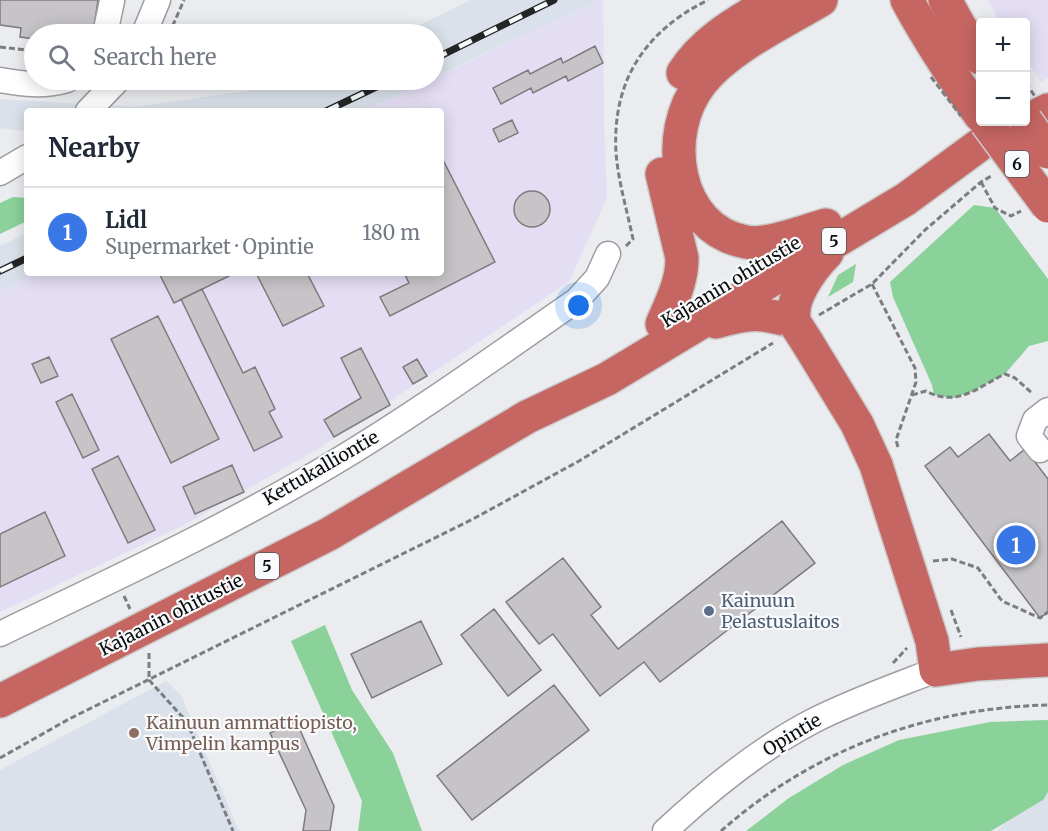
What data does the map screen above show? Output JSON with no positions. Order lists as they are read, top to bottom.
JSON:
{
  "streets": {
    "highway": ["6", "5", "Kajaanin ohitustie"],
    "street": ["Kettukalliontie", "Opintie"]
  },
  "crossings": [
    ["6", "Kajaanin ohitustie"]
  ],
  "places": ["Kainuun Pelastuslaitos", "Kainuun ammattiopisto, Vimpelin kampus"],
  "page": {
    "map_buttons": ["+", "−"],
    "search": "Search here",
    "heading": "Nearby",
    "list": [
      {
        "mark": "1",
        "name": "Lidl",
        "note": "Supermarket · Opintie",
        "value": "180 m"
      }
    ],
    "pins": "1"
  }
}
